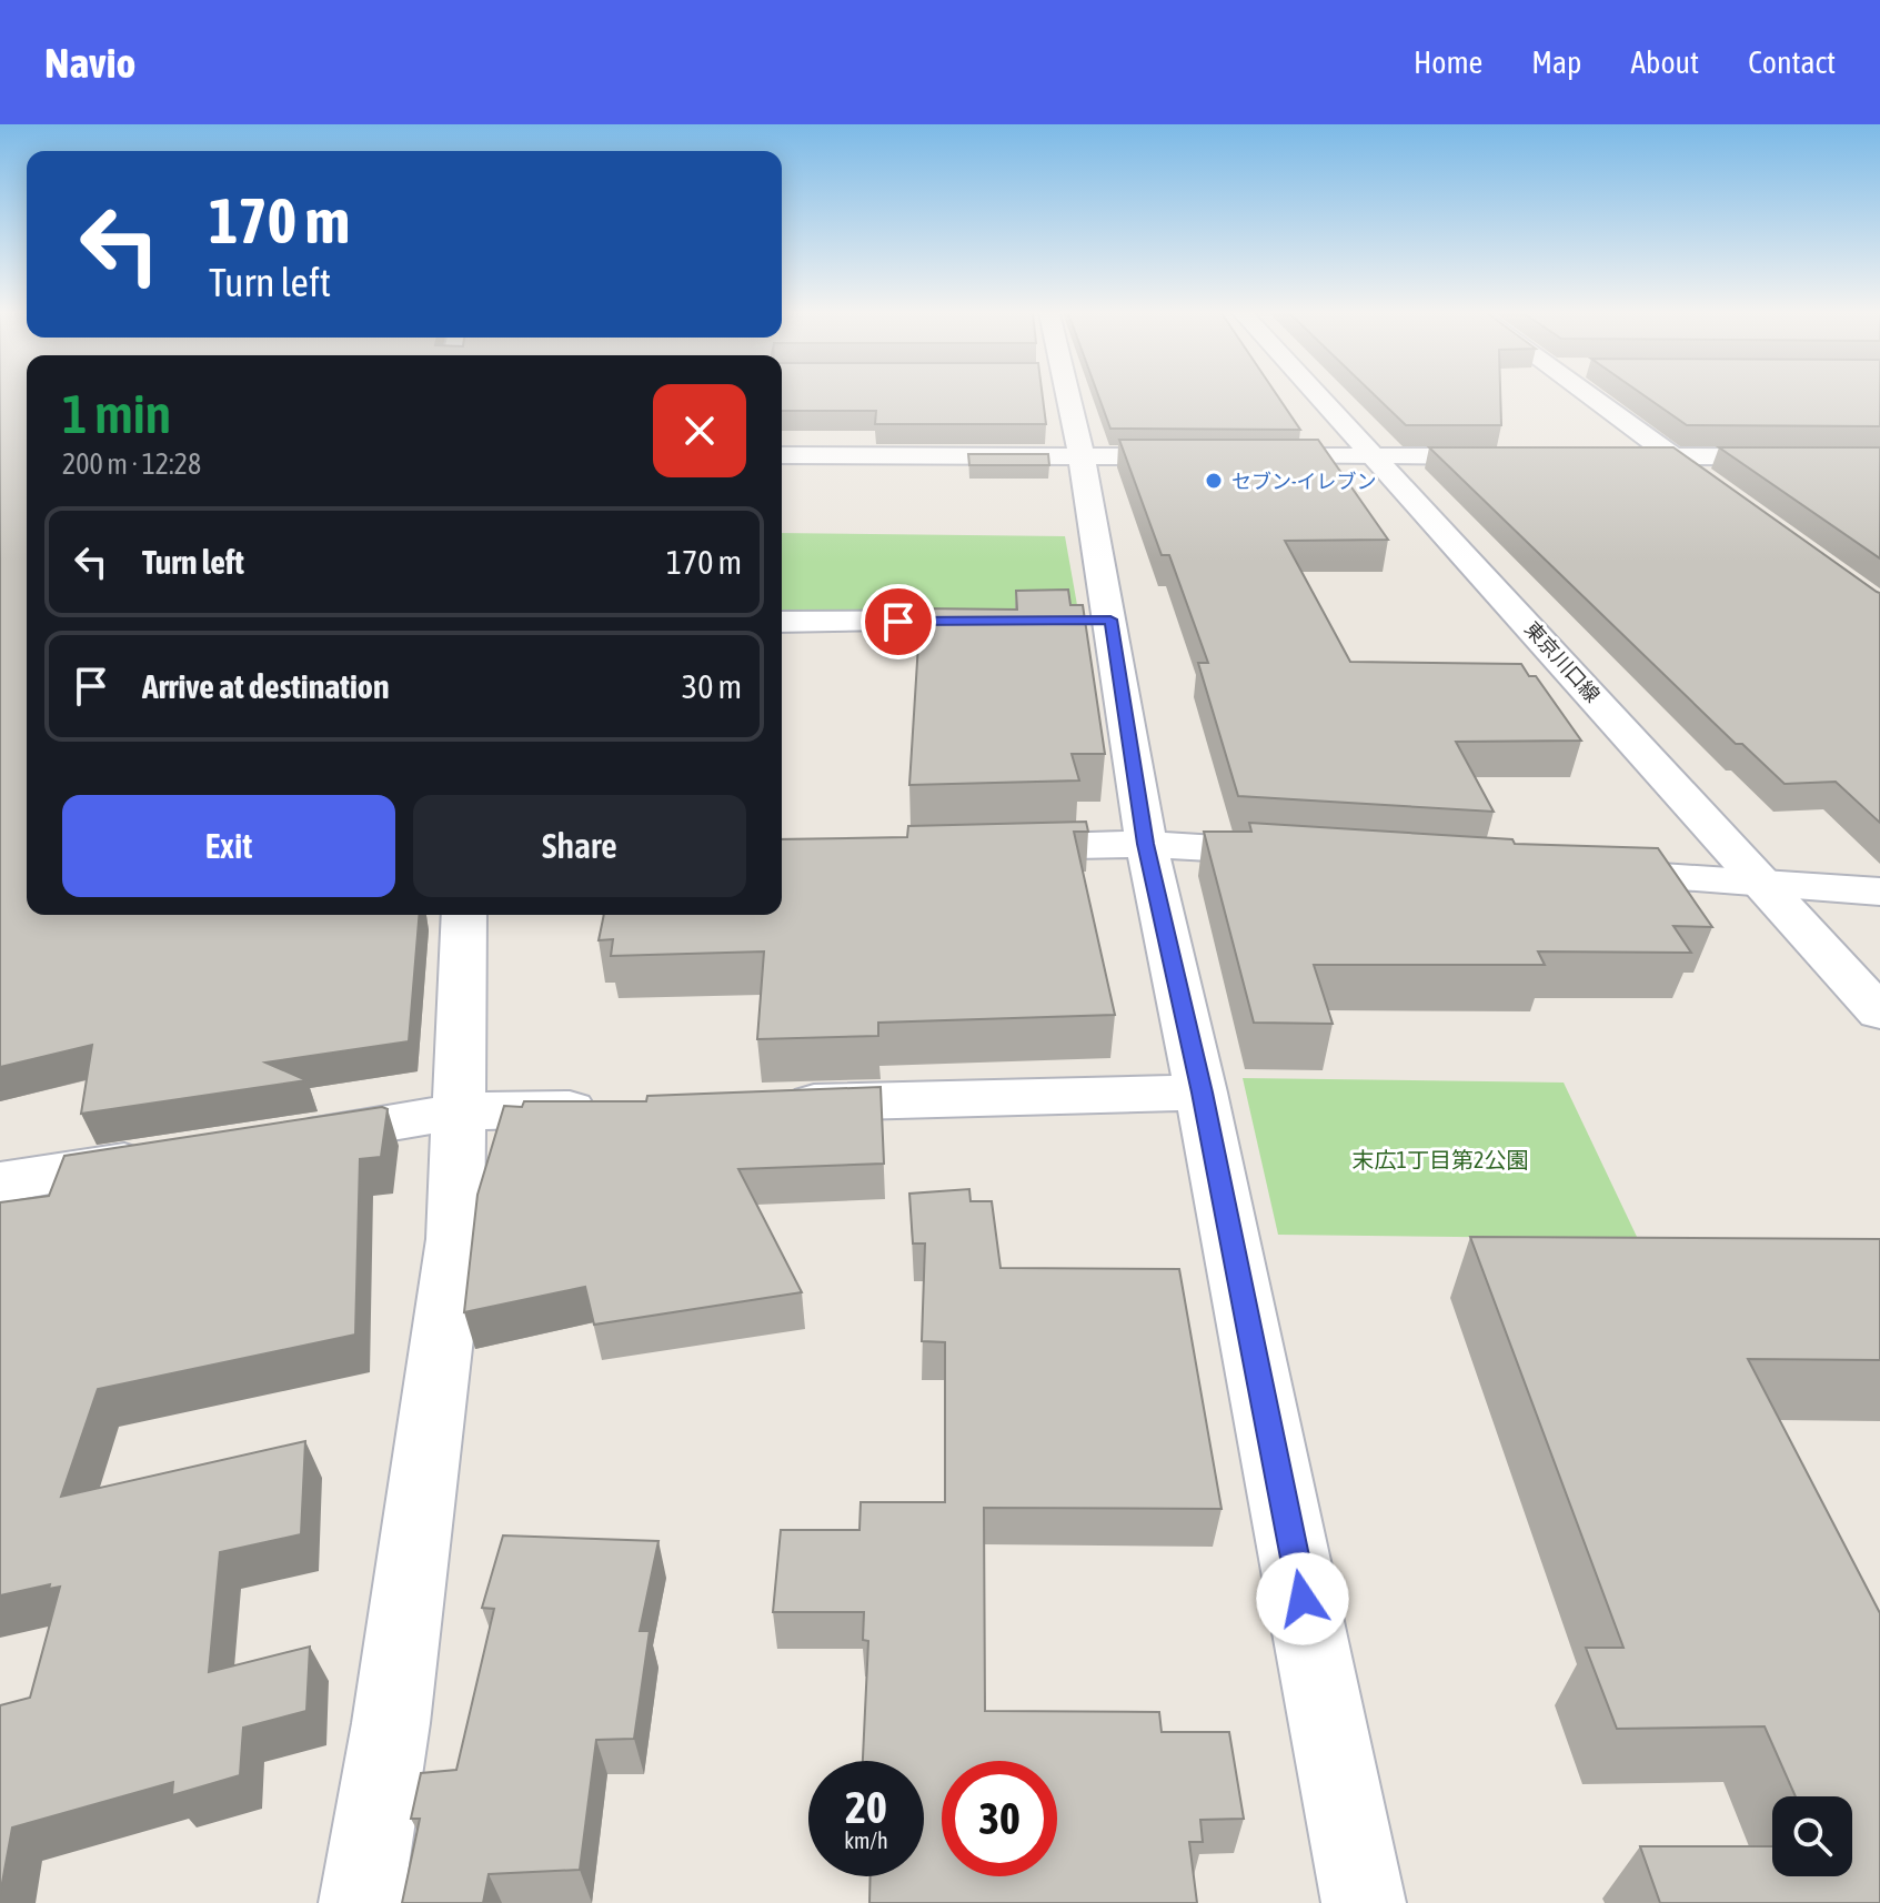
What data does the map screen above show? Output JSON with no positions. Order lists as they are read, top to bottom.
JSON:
{
  "streets": {
    "street": ["東京川口線"]
  },
  "parks": ["末広1丁目第2公園"],
  "places": ["セブン-イレブン"],
  "page": {
    "header": "Navio",
    "nav": [
      "Home",
      "Map",
      "About",
      "Contact"
    ],
    "turn": ["170 m", "Turn left"],
    "heading": ["1 min", "200 m · 12:28"],
    "list": [
      {
        "name": "Turn left",
        "value": "170 m"
      },
      {
        "name": "Arrive at destination",
        "value": "30 m"
      }
    ],
    "buttons": ["Exit", "Share"],
    "speed": "20 km/h",
    "limit": "30"
  }
}
